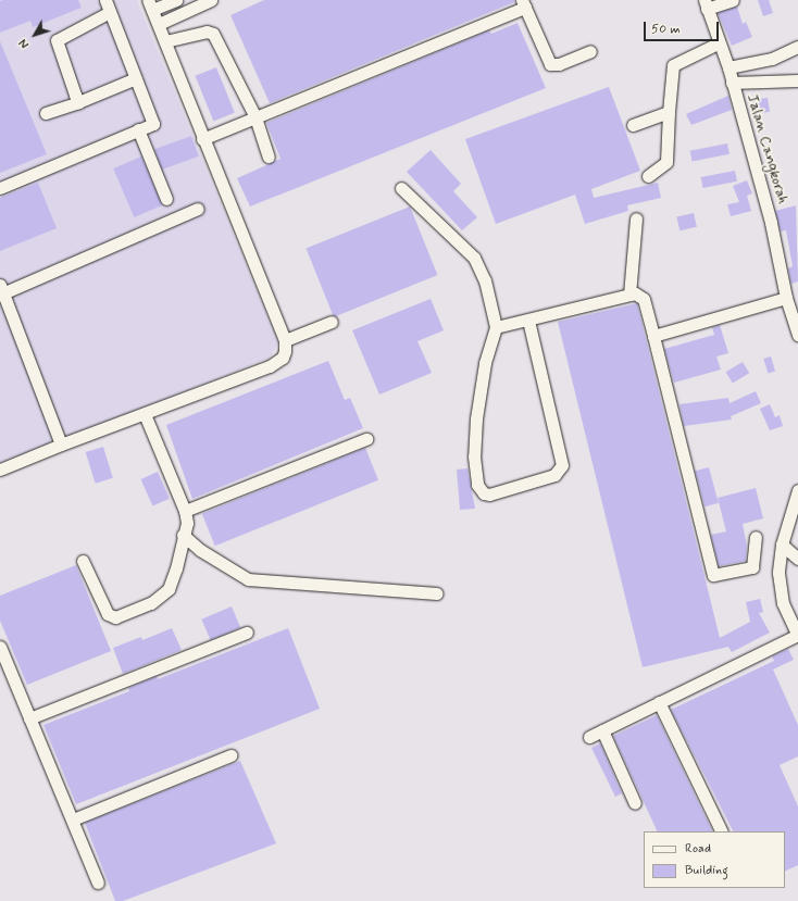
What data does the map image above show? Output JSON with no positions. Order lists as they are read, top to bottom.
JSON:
{
  "streets": {
    "street": ["Jalan Cangkorah"]
  },
  "legend": ["Road", "Building"],
  "scale_bar": "50 m",
  "north": "bottom left"
}
